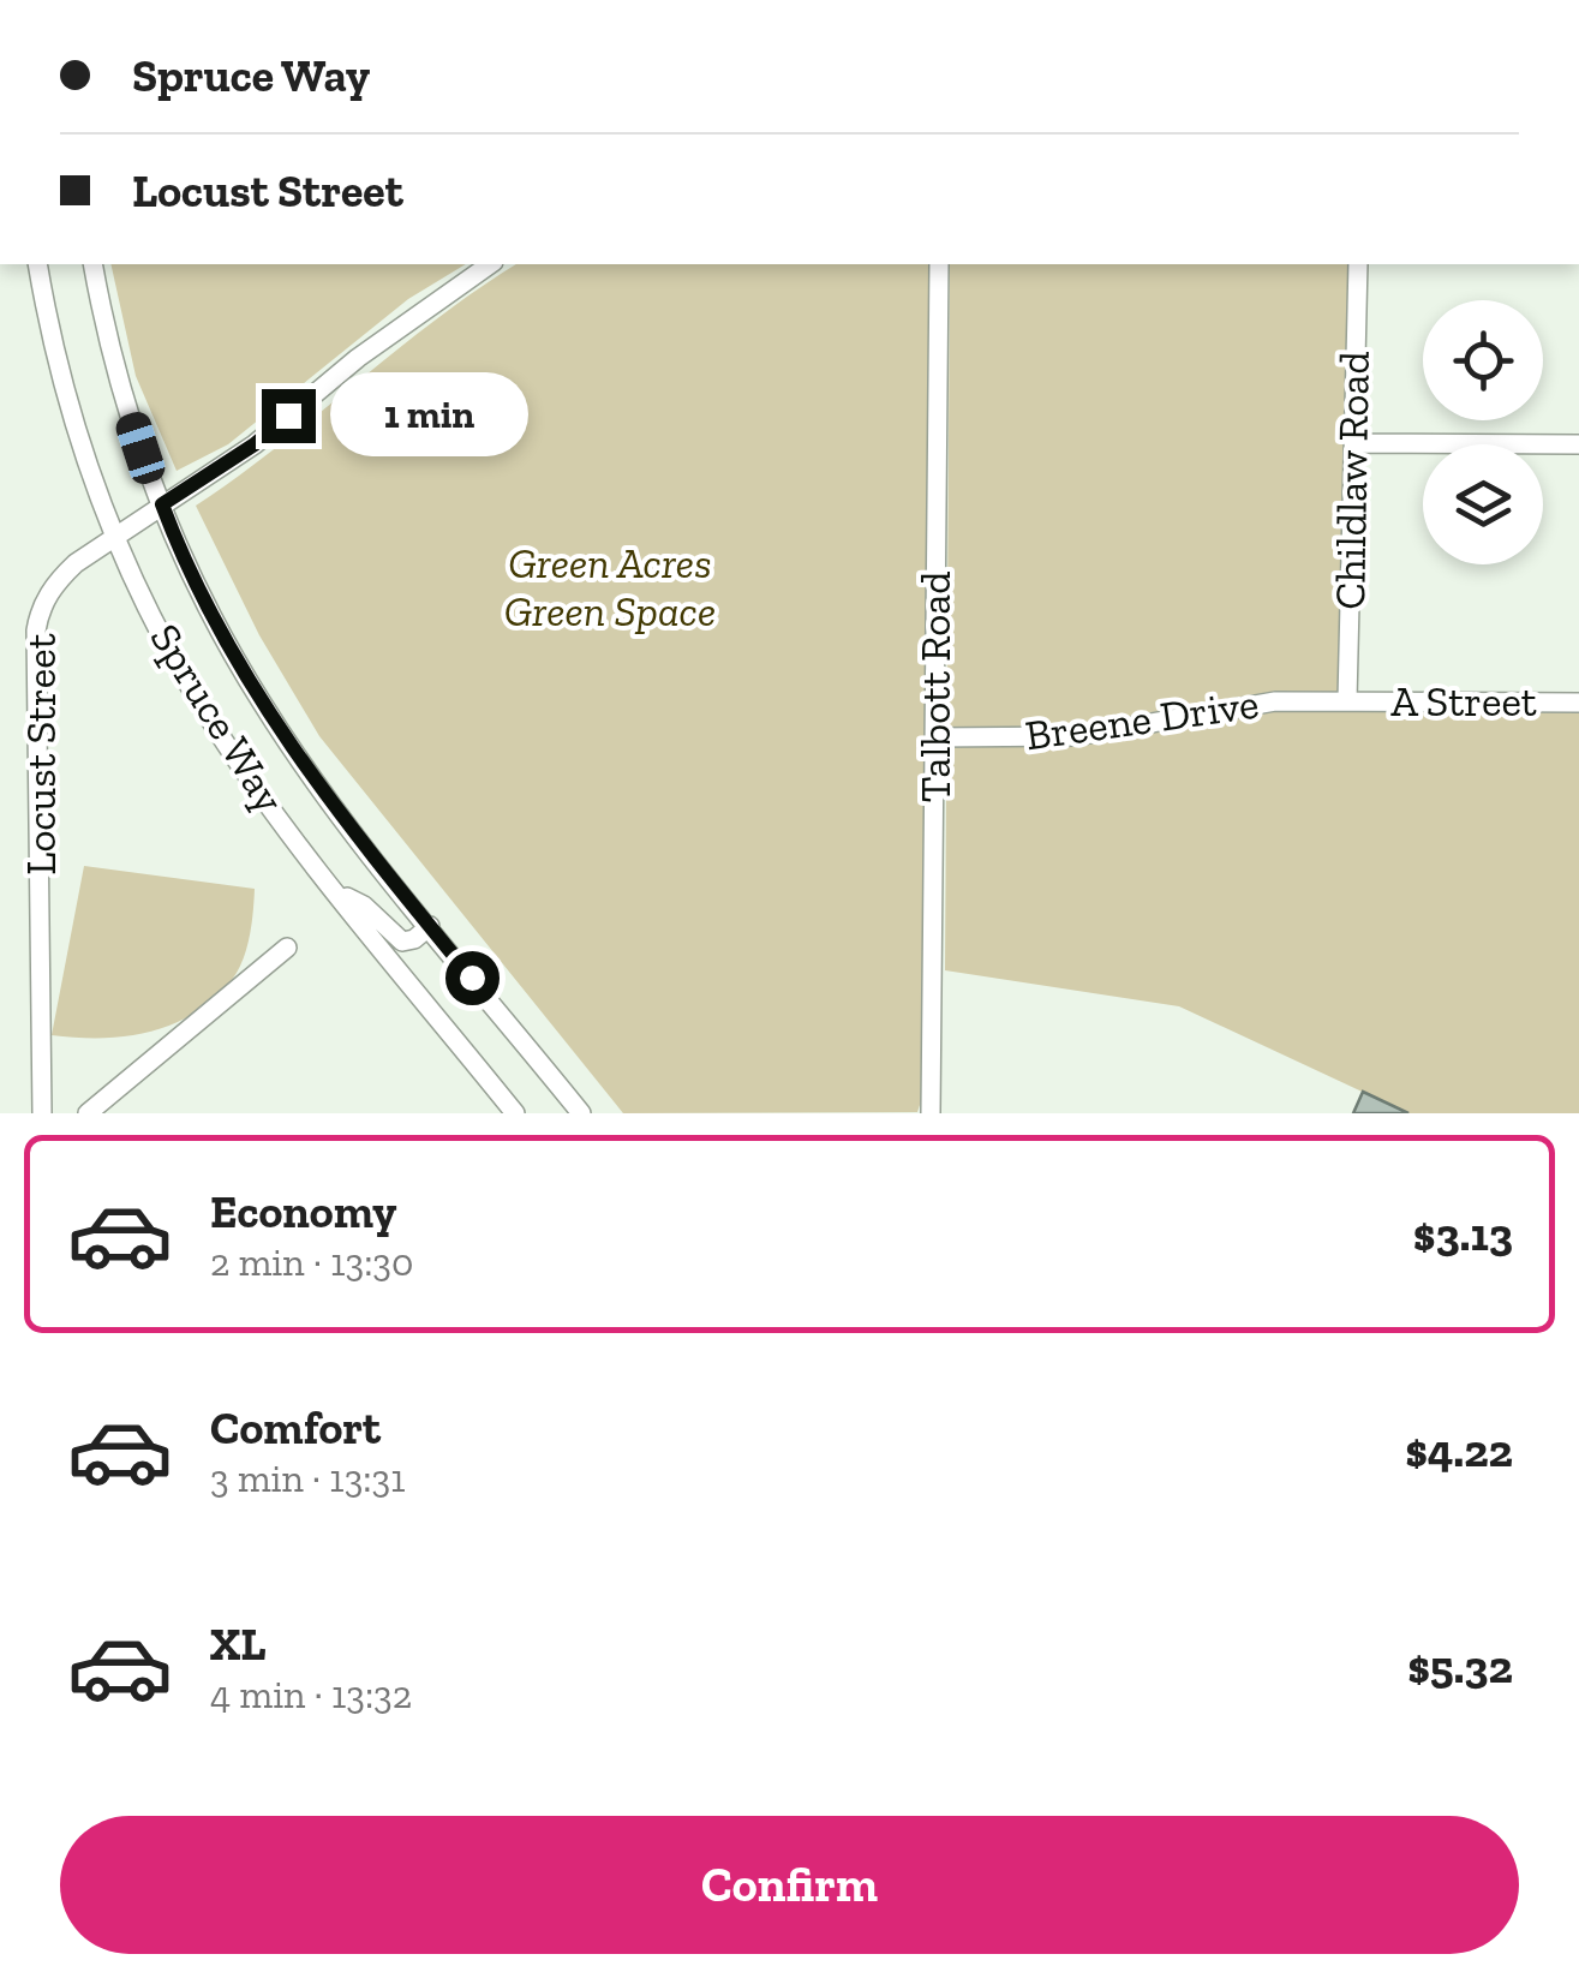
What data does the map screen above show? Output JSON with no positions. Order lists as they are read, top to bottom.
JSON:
{
  "streets": {
    "street": [
      "Childlaw Road",
      "Talbott Road",
      "A Street",
      "Spruce Way",
      "Breene Drive",
      "Locust Street"
    ]
  },
  "crossings": [
    ["Childlaw Road", "A Street"],
    ["Childlaw Road", "Breene Drive"],
    ["Talbott Road", "Breene Drive"],
    ["A Street", "Breene Drive"],
    ["Spruce Way", "Locust Street"]
  ],
  "parks": ["Green Acres Green Space"],
  "page": {
    "banner": ["Spruce Way", "Locust Street"],
    "bubble": "1 min",
    "list": [
      {
        "name": "Economy",
        "note": "2 min · 13:30",
        "value": "$3.13"
      },
      {
        "name": "Comfort",
        "note": "3 min · 13:31",
        "value": "$4.22"
      },
      {
        "name": "XL",
        "note": "4 min · 13:32",
        "value": "$5.32"
      }
    ],
    "buttons": "Confirm"
  }
}
